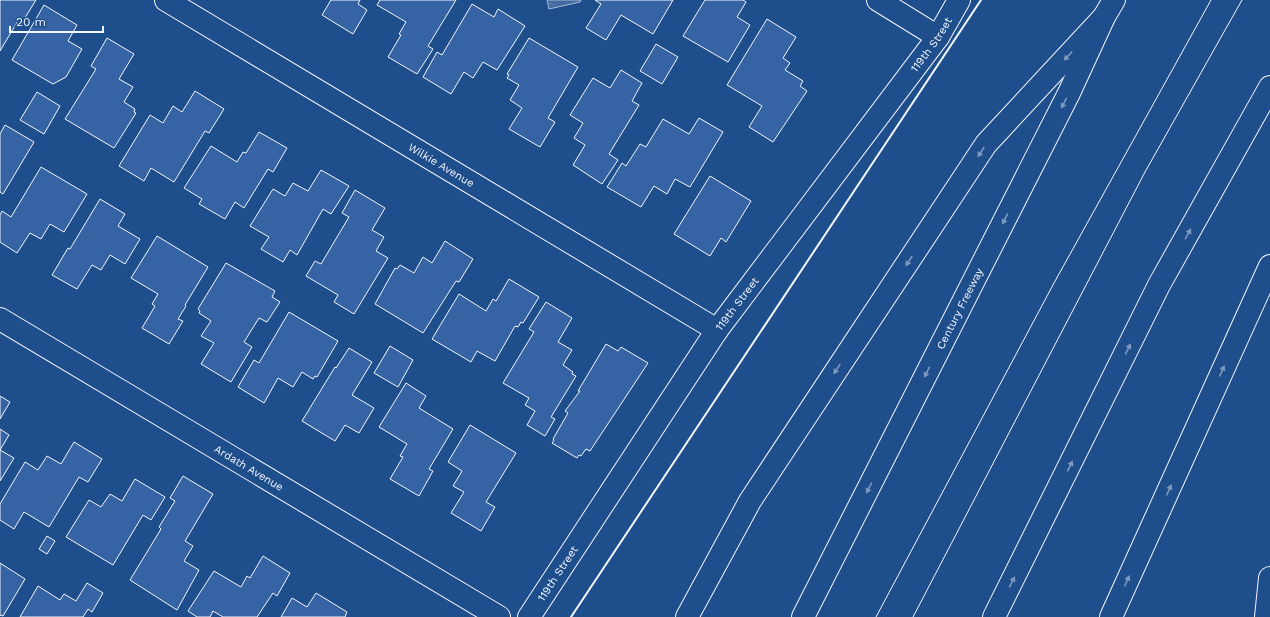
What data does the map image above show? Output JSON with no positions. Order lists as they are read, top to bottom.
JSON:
{
  "streets": {
    "main road": [
      "119th Street",
      "Wilkie Avenue",
      "Century Freeway",
      "Ardath Avenue"
    ]
  },
  "crossings": [
    ["119th Street", "Wilkie Avenue"]
  ],
  "scale_bar": "20 m"
}
